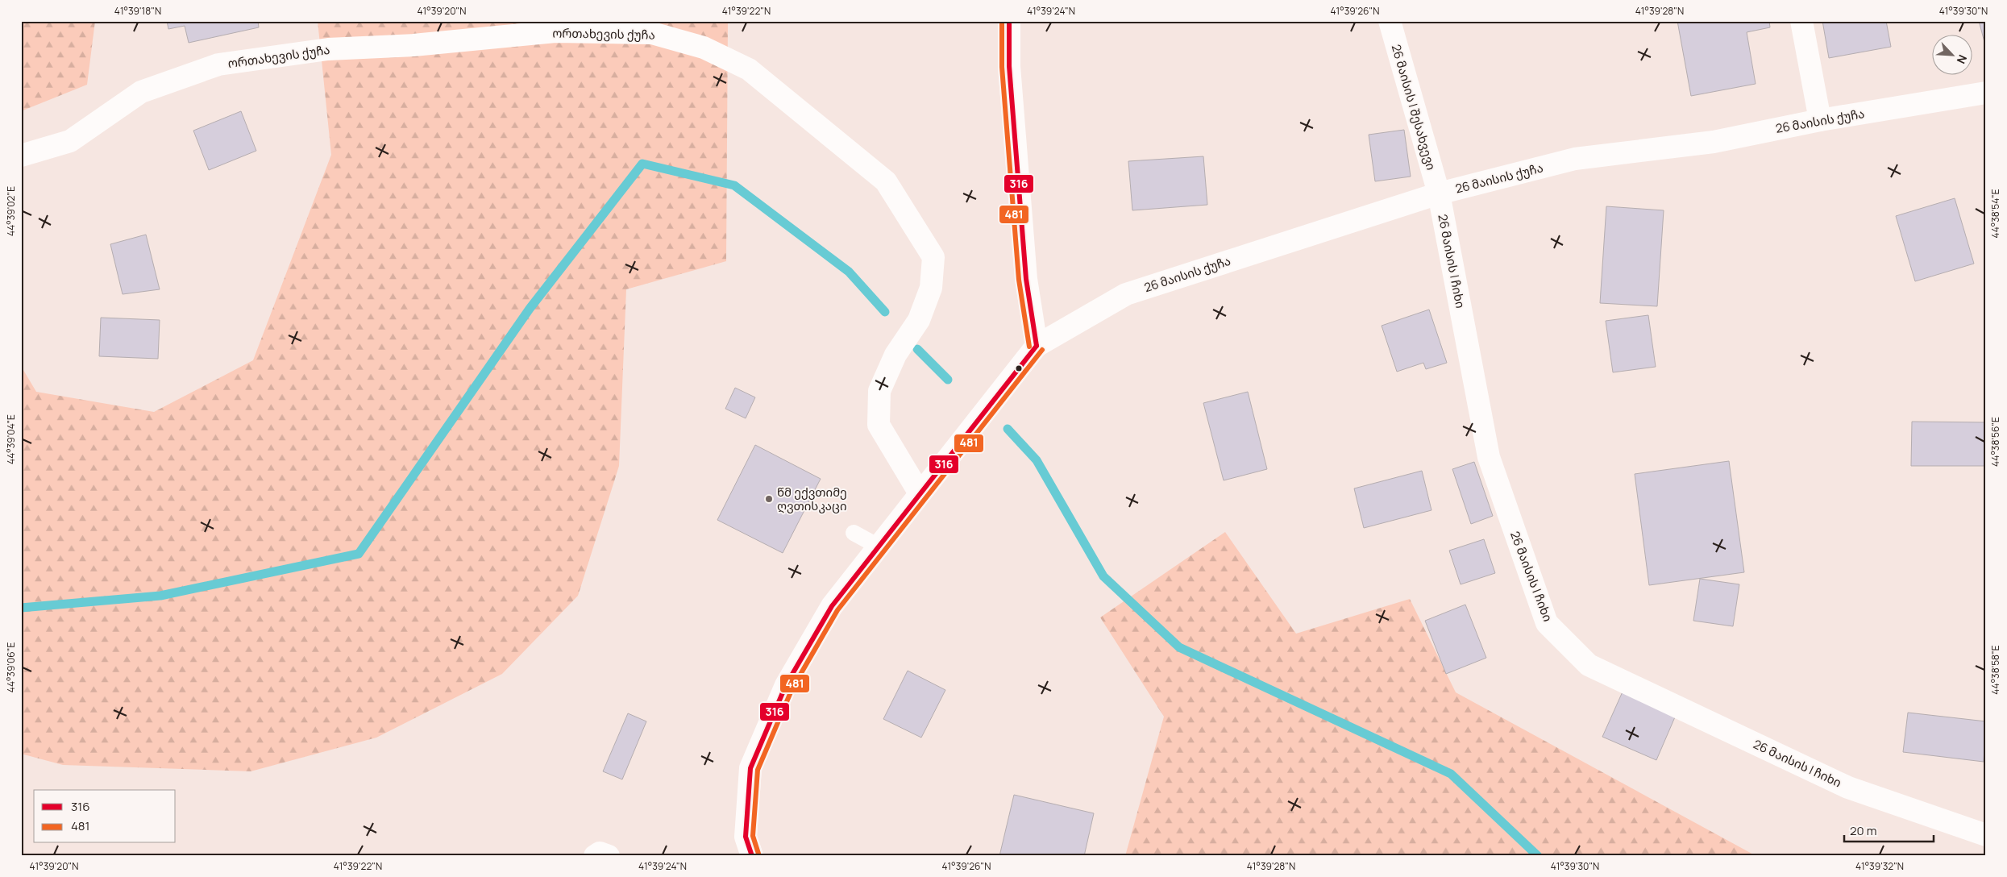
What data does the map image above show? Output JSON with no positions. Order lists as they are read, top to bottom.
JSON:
{
  "streets": {
    "street": [
      "ორთახევის ქუჩა",
      "26 მაისის I შესახვევი",
      "26 მაისის ქუჩა",
      "26 მაისის I ჩიხი"
    ]
  },
  "crossings": [
    ["26 მაისის I შესახვევი", "26 მაისის ქუჩა"],
    ["26 მაისის I შესახვევი", "26 მაისის I ჩიხი"],
    ["26 მაისის ქუჩა", "26 მაისის I ჩიხი"]
  ],
  "places": ["წმ ექვთიმე ღვთისკაცი"],
  "lines": ["transit line 316", "transit line 481"],
  "legend": ["316", "481"],
  "scale_bar": "20 m",
  "north": "bottom right",
  "coordinates": [
    "41°39'18\"N",
    "41°39'20\"N",
    "41°39'22\"N",
    "41°39'24\"N",
    "41°39'26\"N",
    "41°39'28\"N",
    "41°39'30\"N",
    "44°39'02\"E",
    "44°38'54\"E",
    "44°39'04\"E",
    "44°38'56\"E",
    "44°39'06\"E",
    "44°38'58\"E",
    "41°39'32\"N"
  ]
}
